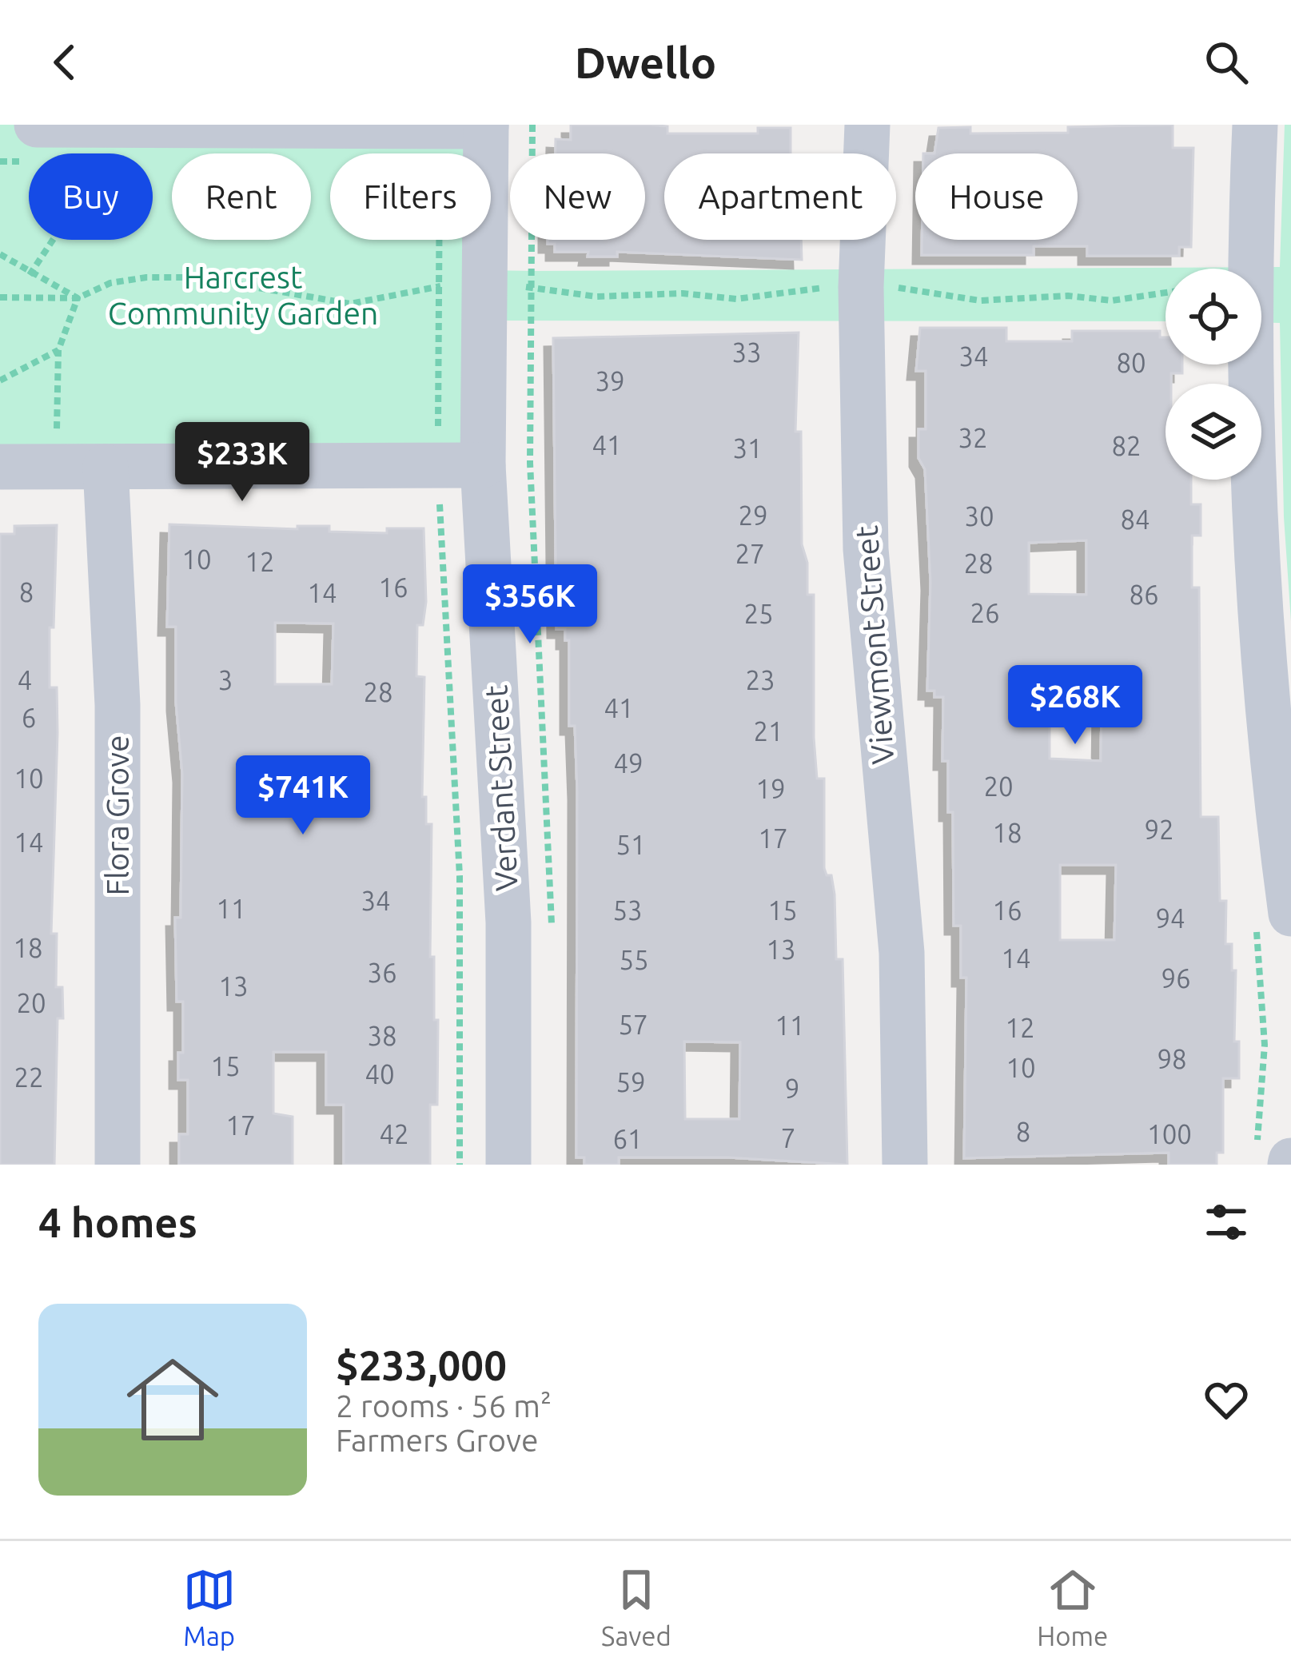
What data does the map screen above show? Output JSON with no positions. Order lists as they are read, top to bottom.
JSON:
{
  "streets": {
    "street": ["Viewmont Street", "Verdant Street", "Flora Grove"]
  },
  "parks": ["Harcrest Community Garden"],
  "house_numbers": [
    "33",
    "34",
    "80",
    "39",
    "32",
    "41",
    "82",
    "31",
    "29",
    "30",
    "84",
    "27",
    "10",
    "12",
    "28",
    "16",
    "8",
    "14",
    "86",
    "26",
    "25",
    "4",
    "3",
    "23",
    "28",
    "41",
    "6",
    "21",
    "49",
    "10",
    "20",
    "19",
    "92",
    "18",
    "17",
    "14",
    "51",
    "34",
    "11",
    "53",
    "15",
    "16",
    "94",
    "18",
    "13",
    "14",
    "55",
    "36",
    "96",
    "13",
    "20",
    "57",
    "11",
    "12",
    "38",
    "98",
    "15",
    "10",
    "40",
    "22",
    "59",
    "9",
    "17",
    "8",
    "42",
    "100",
    "7",
    "61"
  ],
  "page": {
    "header": "Dwello",
    "chip": [
      "Buy",
      "Rent",
      "Filters",
      "New",
      "Apartment",
      "House"
    ],
    "price": [
      "$233K",
      "$356K",
      "$268K",
      "$741K"
    ],
    "heading": "4 homes",
    "list": [
      {
        "name": "$233,000",
        "note": "2 rooms · 56 m² · Farmers Grove"
      }
    ],
    "tabs": ["Map", "Saved", "Home"]
  }
}
